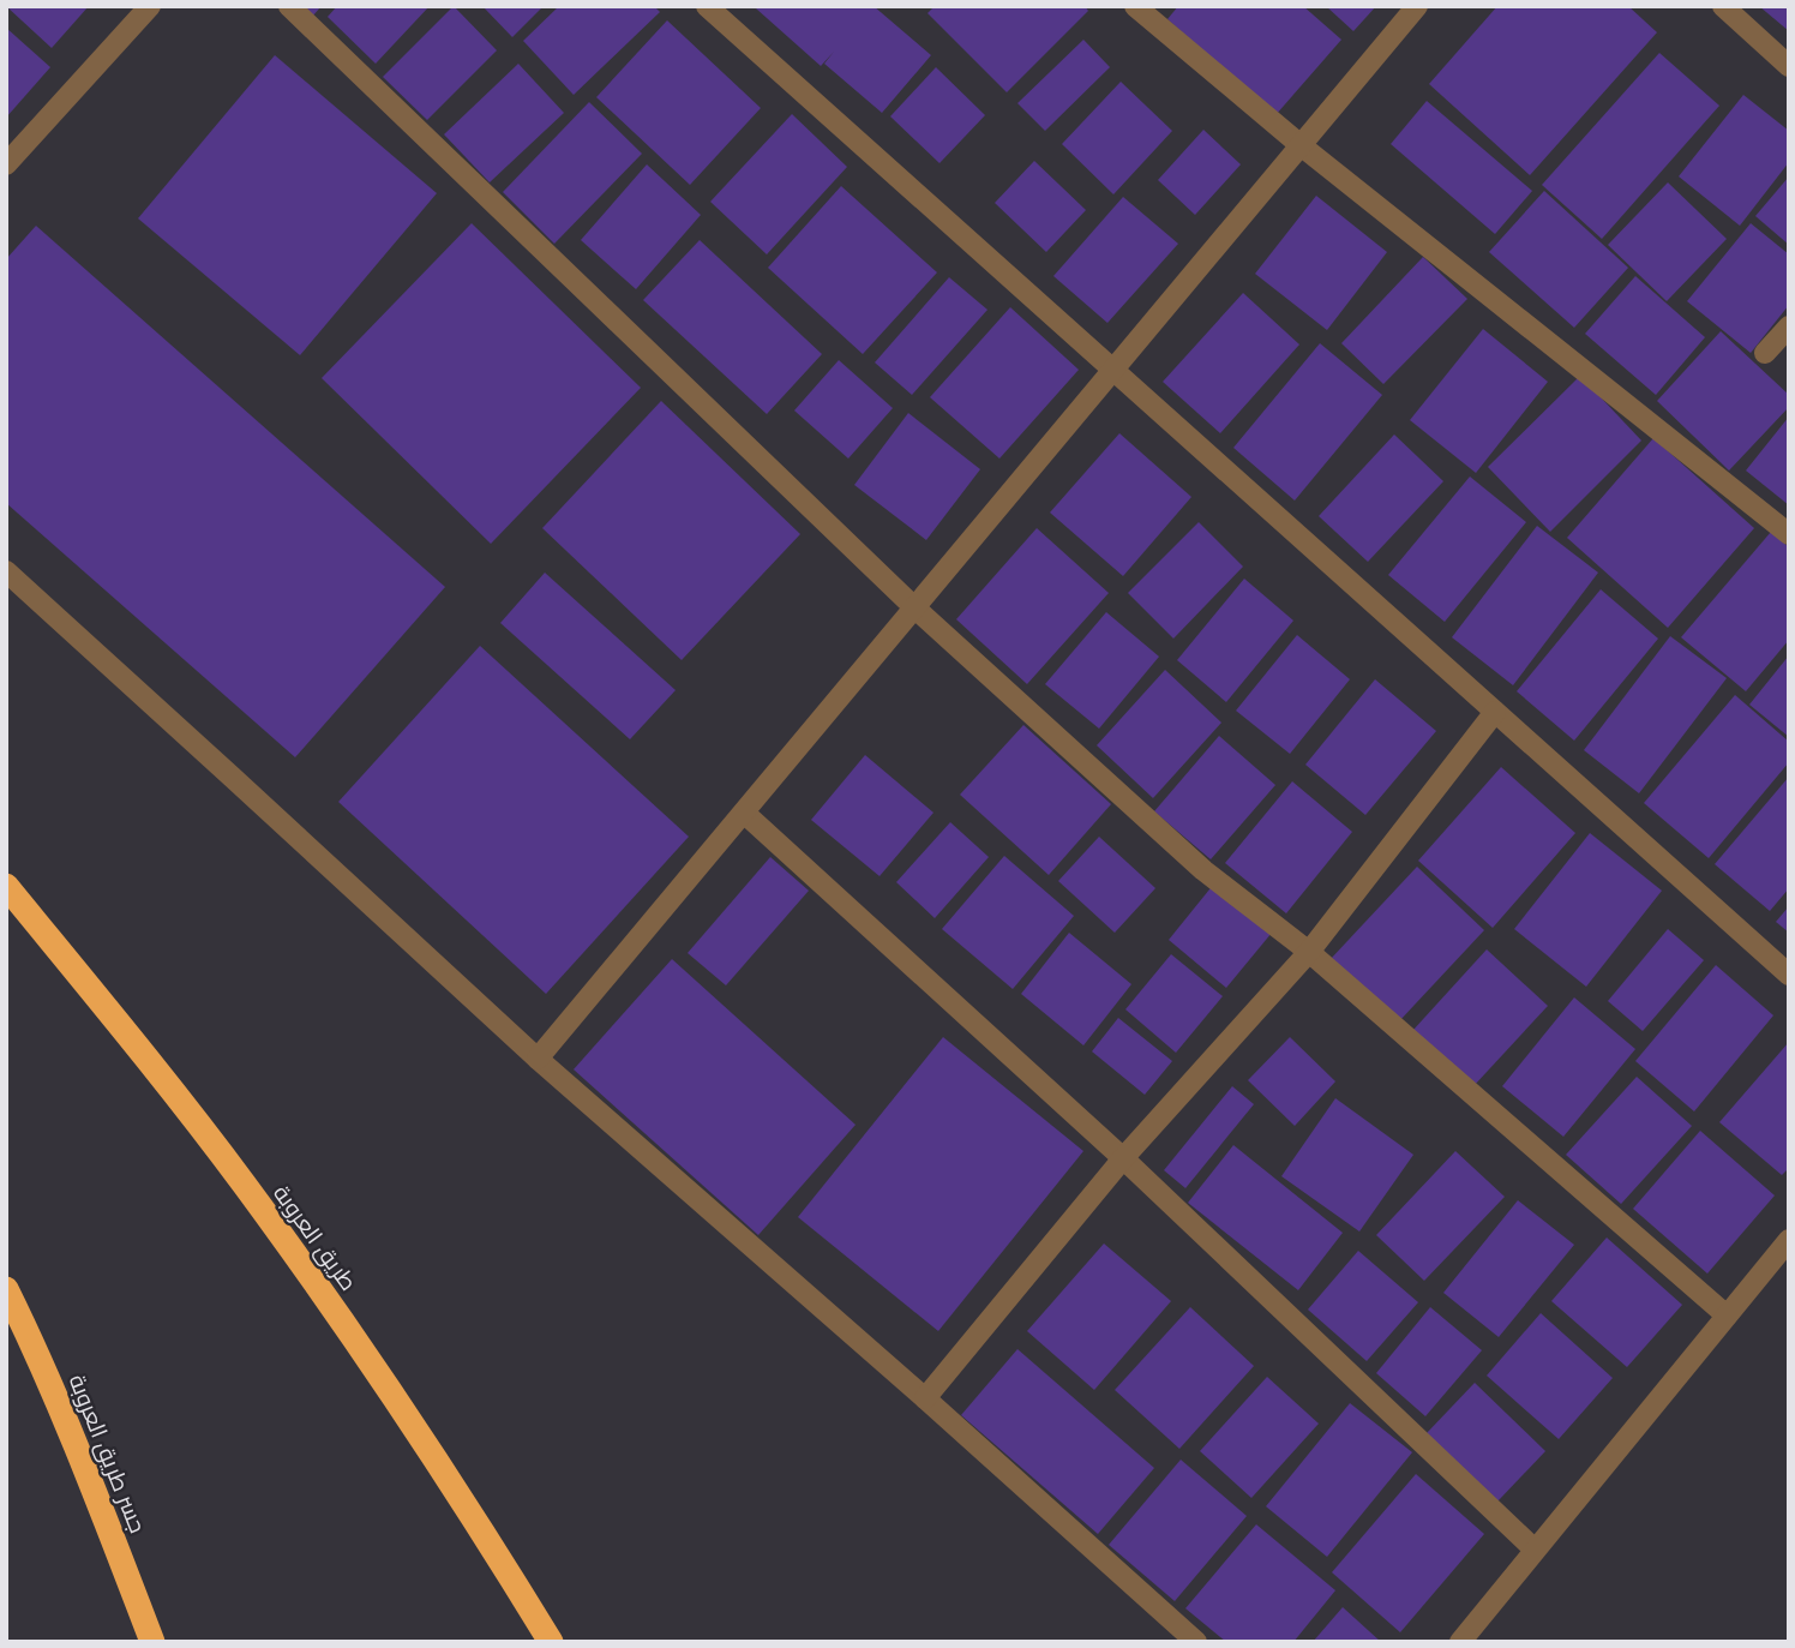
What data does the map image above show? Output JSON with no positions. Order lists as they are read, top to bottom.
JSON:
{
  "streets": {
    "highway": ["طريق العروبة", "جسر طريق العروبة"]
  }
}
